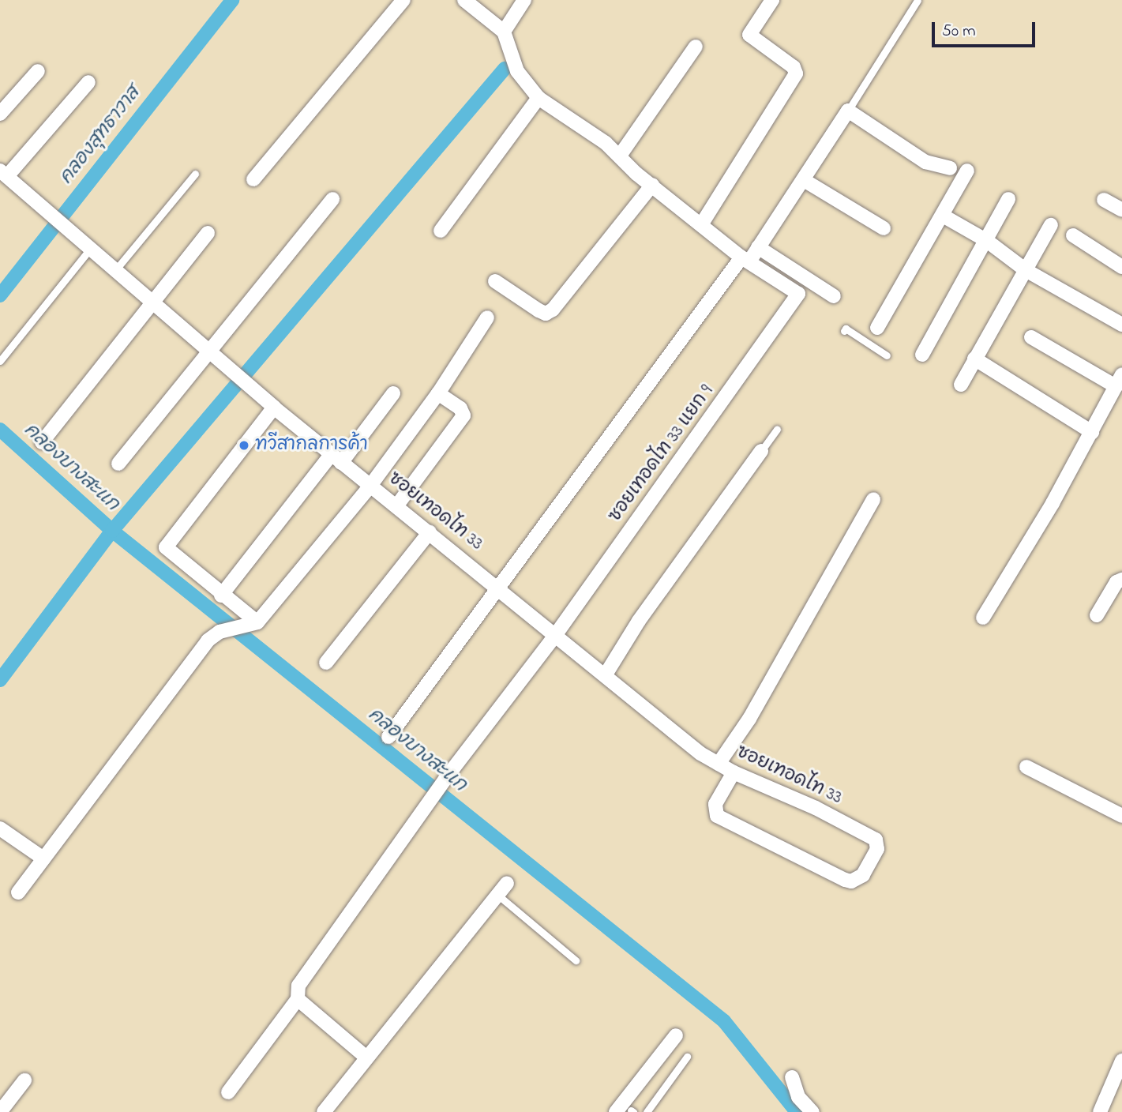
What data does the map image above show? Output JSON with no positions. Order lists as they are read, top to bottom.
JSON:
{
  "streets": {
    "street": ["ซอยเทอดไท 33 แยก 9", "ซอยเทอดไท 33"]
  },
  "crossings": [
    ["ซอยเทอดไท 33 แยก 9", "ซอยเทอดไท 33"]
  ],
  "water": ["คลองสุทธาวาส", "คลองบางสะแก"],
  "places": ["ทวีสากลการค้า"],
  "scale_bar": "50 m"
}
